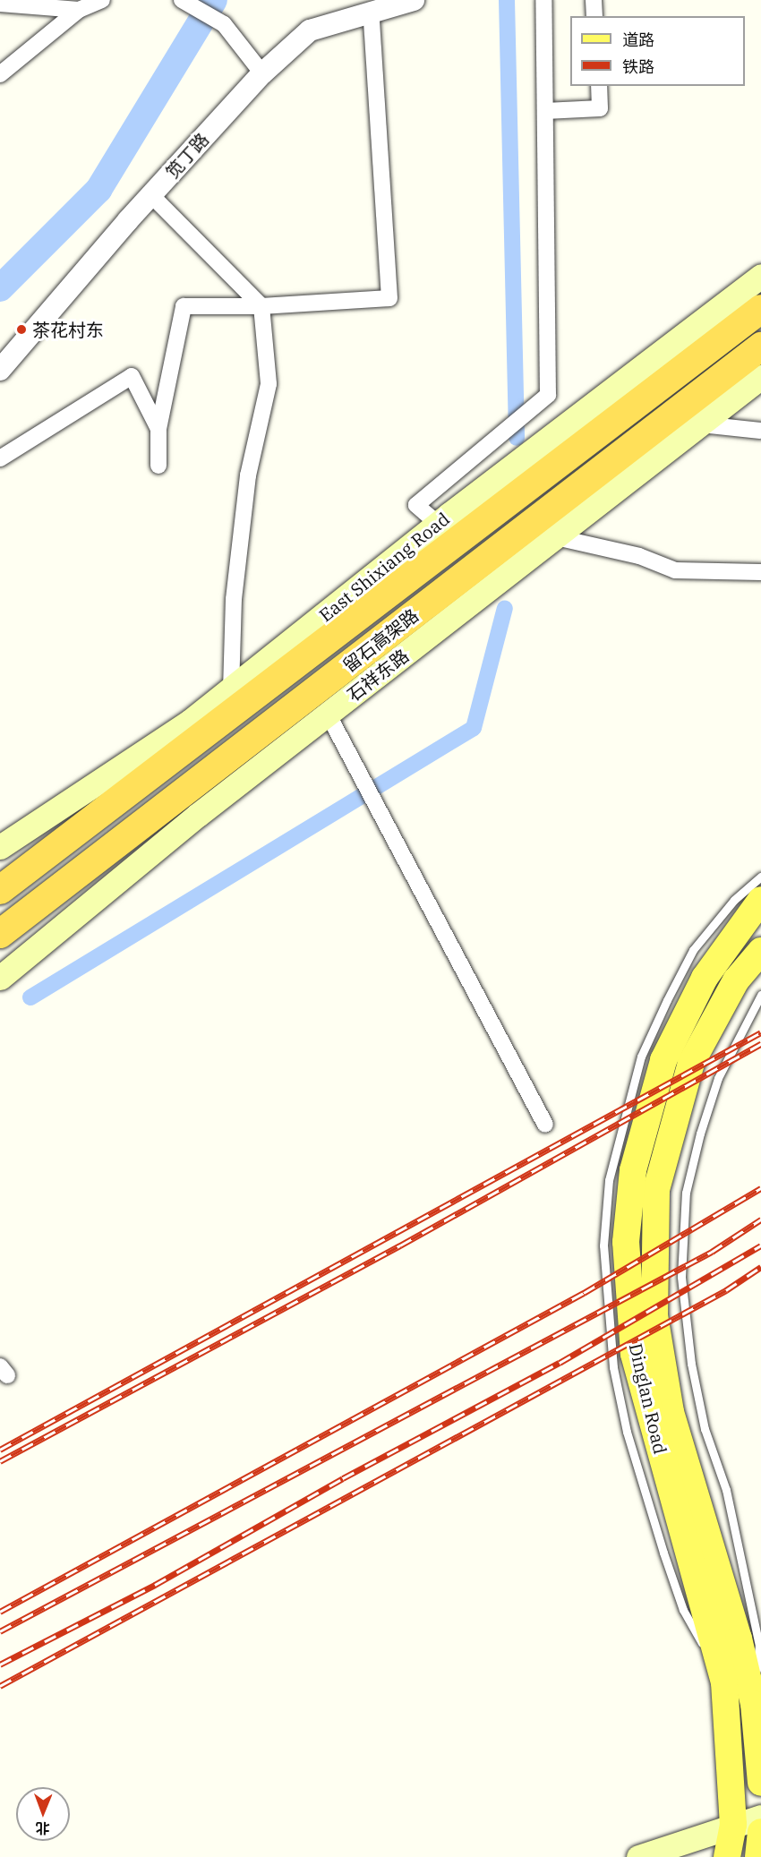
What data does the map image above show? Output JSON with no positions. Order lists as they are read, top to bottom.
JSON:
{
  "streets": {
    "highway": ["留石高架路"],
    "main road": ["East Shixiang Road", "石祥东路", "Dinglan Road"],
    "street": ["笕丁路"]
  },
  "crossings": [
    ["留石高架路", "石祥东路"]
  ],
  "places": ["茶花村东"],
  "legend": ["道路", "铁路"],
  "north": "bottom"
}
